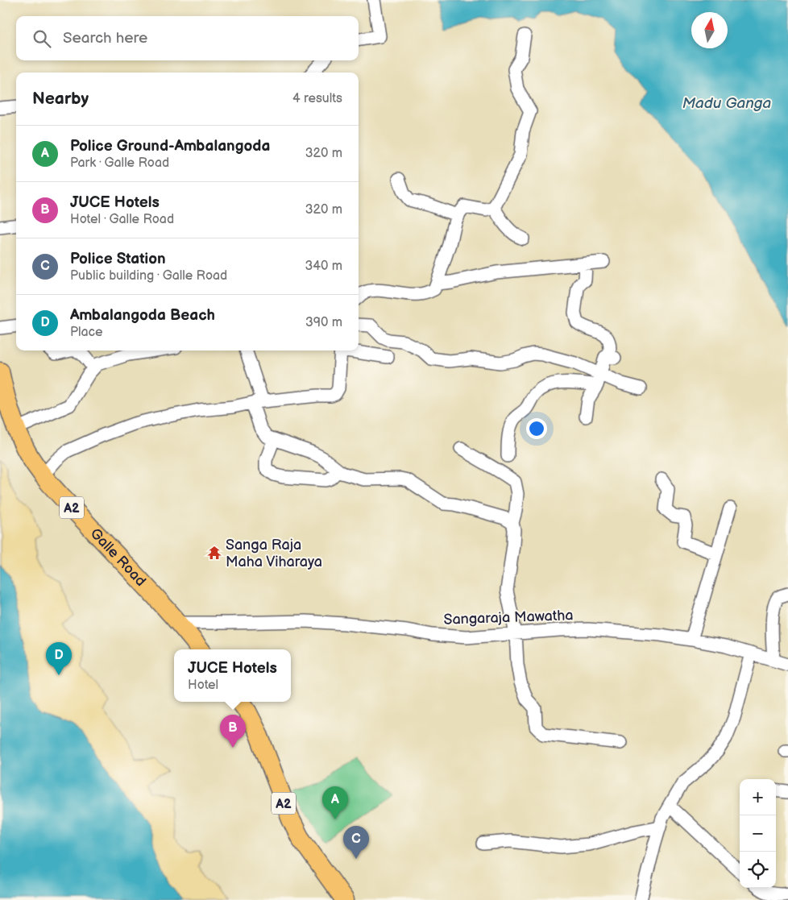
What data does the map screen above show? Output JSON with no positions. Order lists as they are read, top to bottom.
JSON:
{
  "streets": {
    "highway": ["A2", "Galle Road"],
    "street": ["Sangaraja Mawatha"]
  },
  "crossings": [
    ["Galle Road", "Sangaraja Mawatha"]
  ],
  "water": ["Madu Ganga"],
  "places": {
    "temple": ["Sanga Raja Maha Viharaya"]
  },
  "north": "top",
  "page": {
    "search": "Search here",
    "heading": ["Nearby", "4 results"],
    "list": [
      {
        "mark": "A",
        "name": "Police Ground-Ambalangoda",
        "note": "Park · Galle Road",
        "value": "320 m"
      },
      {
        "mark": "B",
        "name": "JUCE Hotels",
        "note": "Hotel · Galle Road",
        "value": "320 m"
      },
      {
        "mark": "C",
        "name": "Police Station",
        "note": "Public building · Galle Road",
        "value": "340 m"
      },
      {
        "mark": "D",
        "name": "Ambalangoda Beach",
        "note": "Place",
        "value": "390 m"
      }
    ],
    "pins": [
      "D",
      "B",
      "A",
      "C"
    ],
    "popup": ["JUCE Hotels", "Hotel"],
    "map_buttons": ["+", "−"]
  }
}
